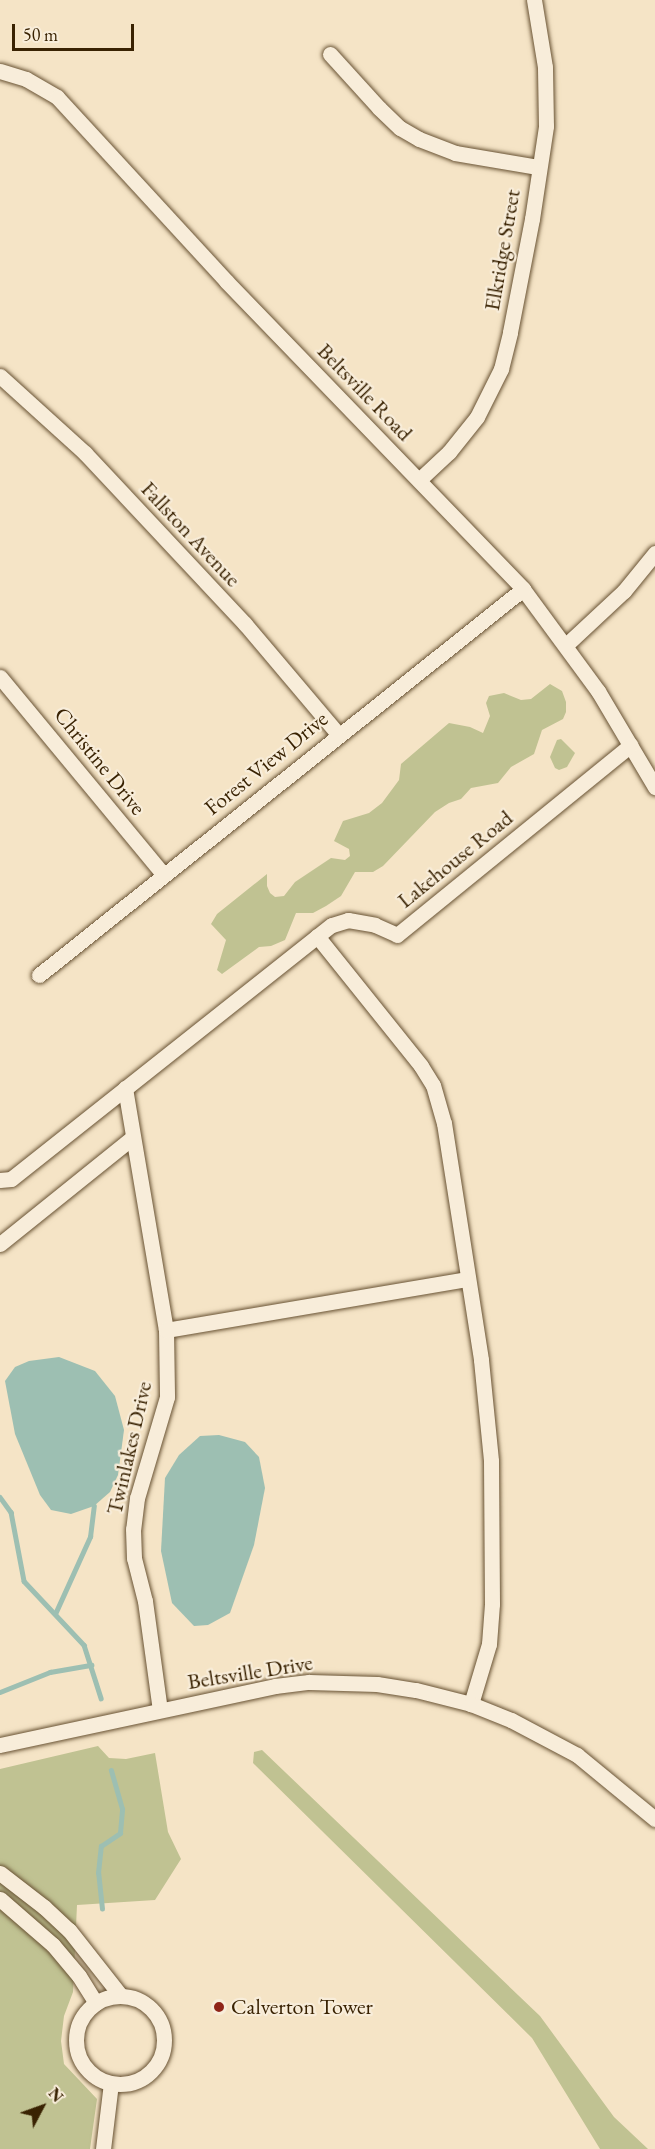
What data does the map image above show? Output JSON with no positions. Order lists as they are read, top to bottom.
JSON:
{
  "streets": {
    "street": [
      "Elkridge Street",
      "Beltsville Road",
      "Fallston Avenue",
      "Christine Drive",
      "Forest View Drive",
      "Lakehouse Road",
      "Twinlakes Drive",
      "Beltsville Drive"
    ]
  },
  "crossings": [
    ["Elkridge Street", "Beltsville Road"],
    ["Beltsville Road", "Forest View Drive"],
    ["Beltsville Road", "Lakehouse Road"],
    ["Fallston Avenue", "Forest View Drive"],
    ["Christine Drive", "Forest View Drive"],
    ["Lakehouse Road", "Twinlakes Drive"],
    ["Twinlakes Drive", "Beltsville Drive"]
  ],
  "places": ["Calverton Tower"],
  "scale_bar": "50 m",
  "north": "top right"
}
